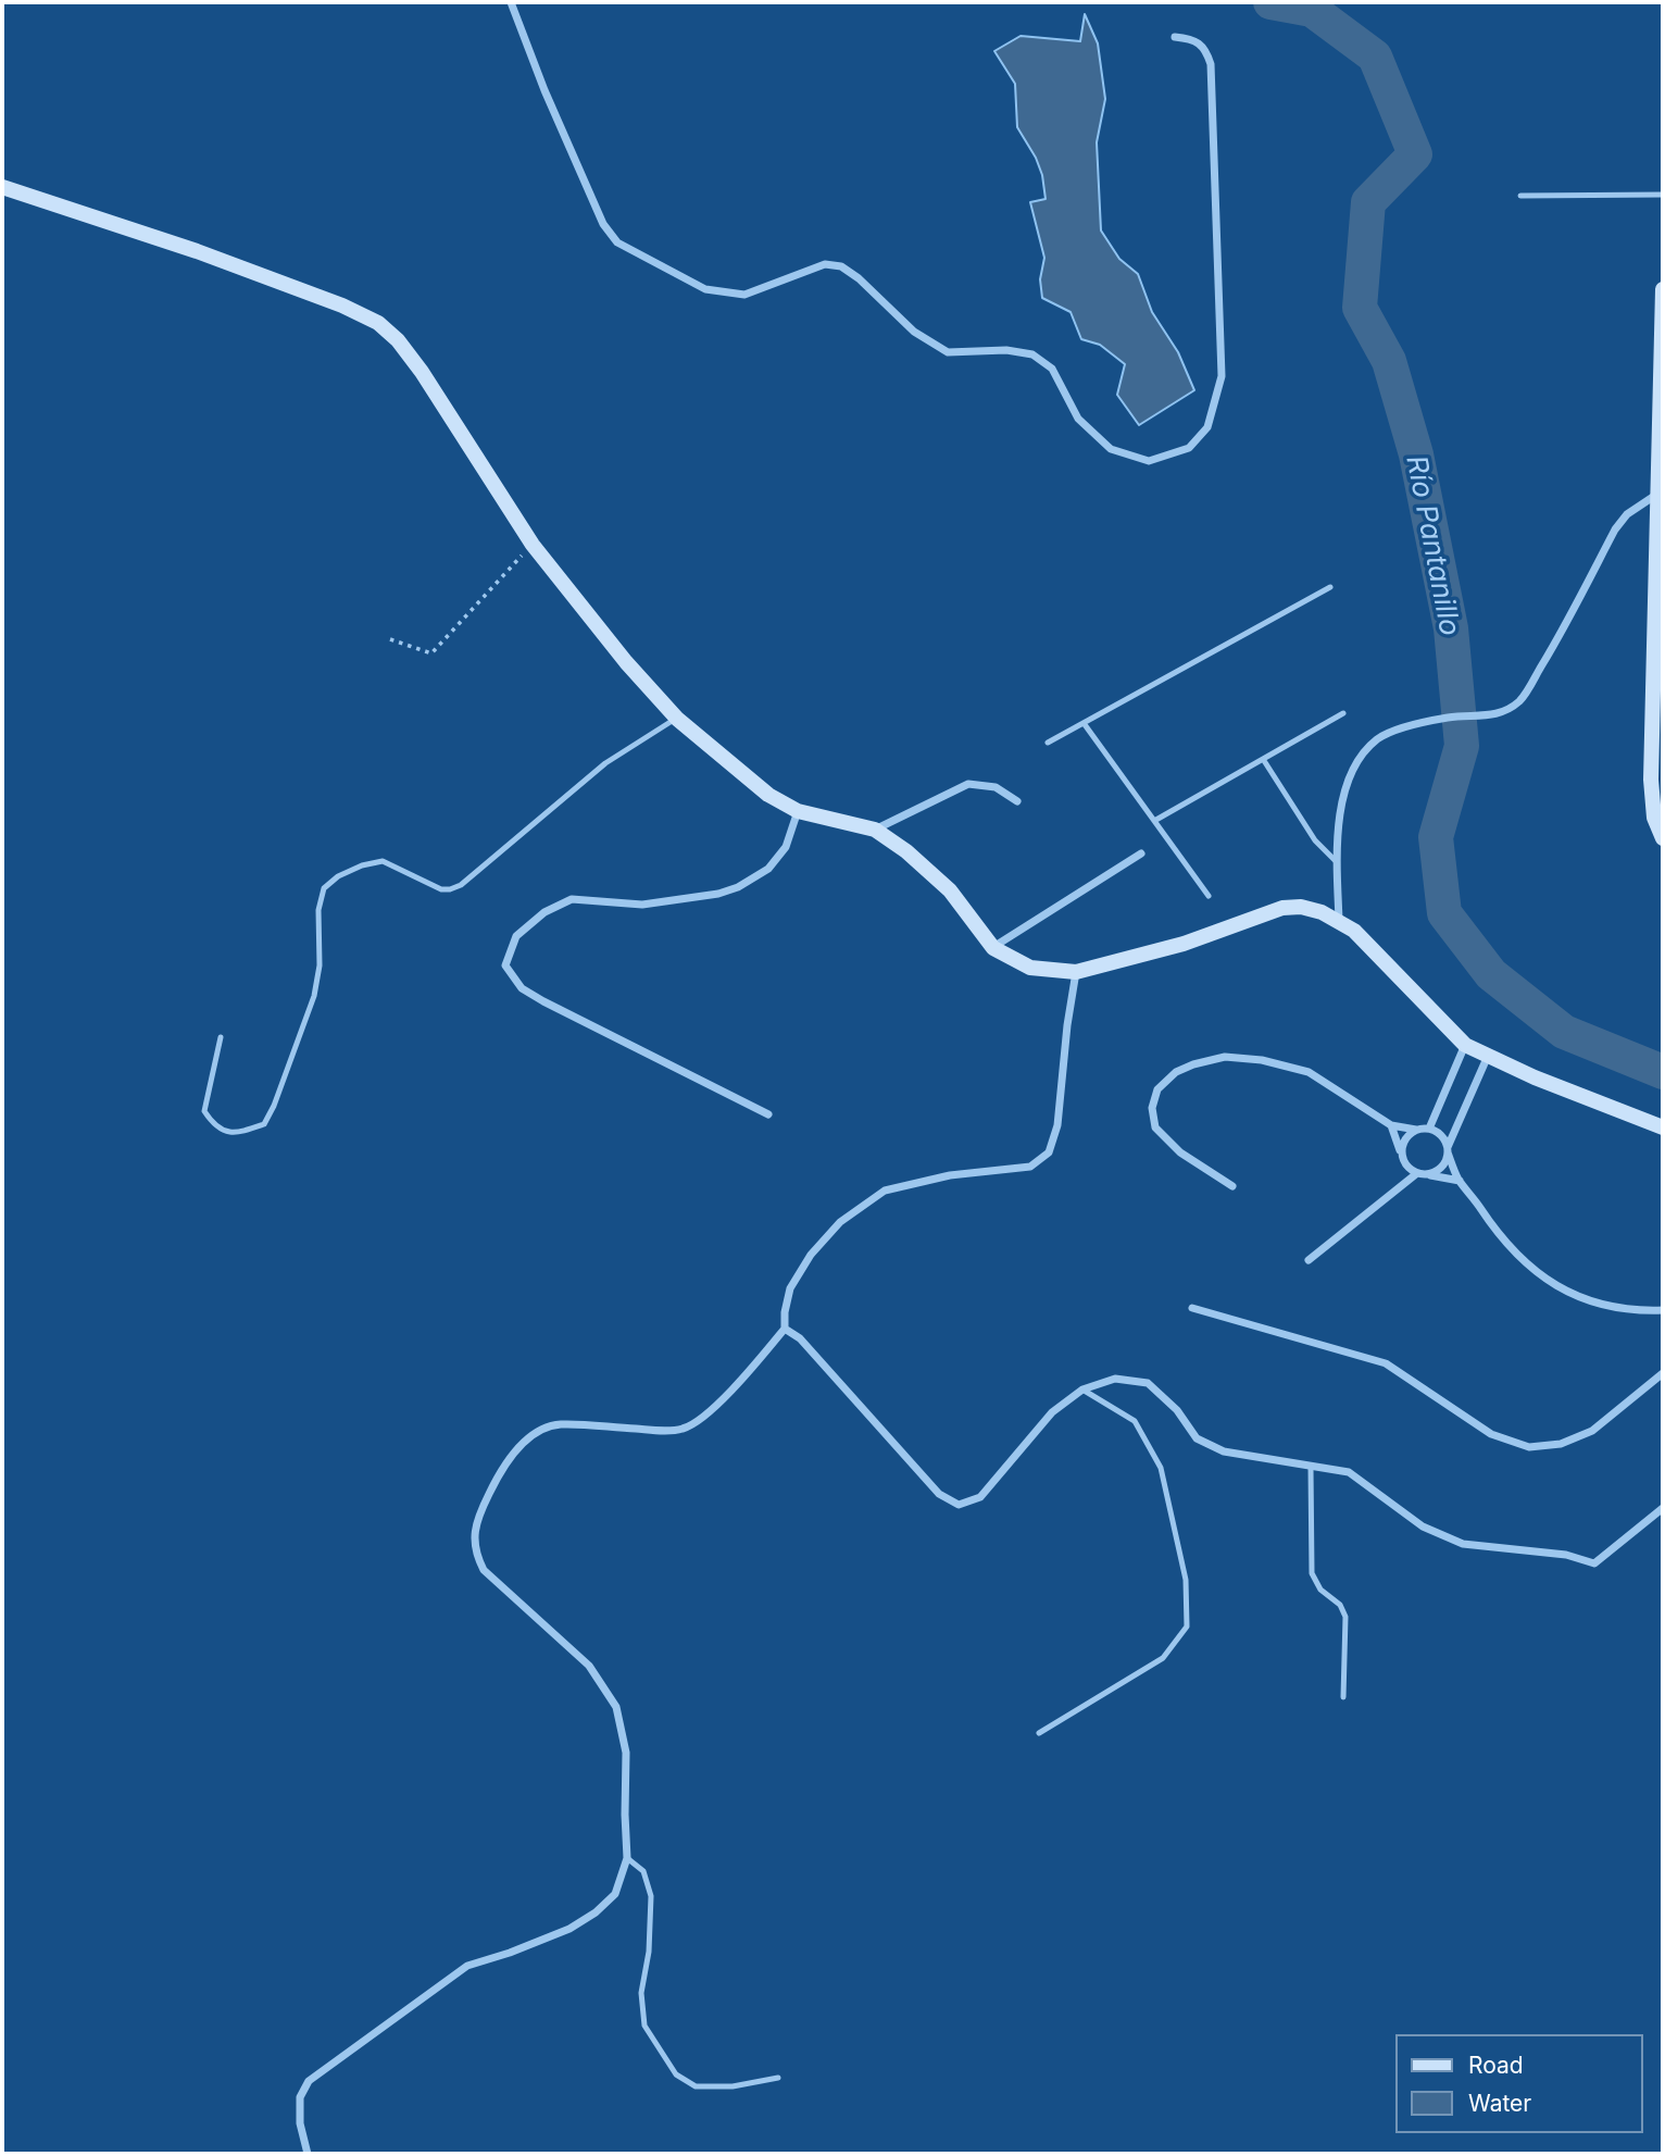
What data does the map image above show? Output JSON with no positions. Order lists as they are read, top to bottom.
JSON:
{
  "water": ["Río Pantanillo"],
  "legend": ["Road", "Water"]
}
